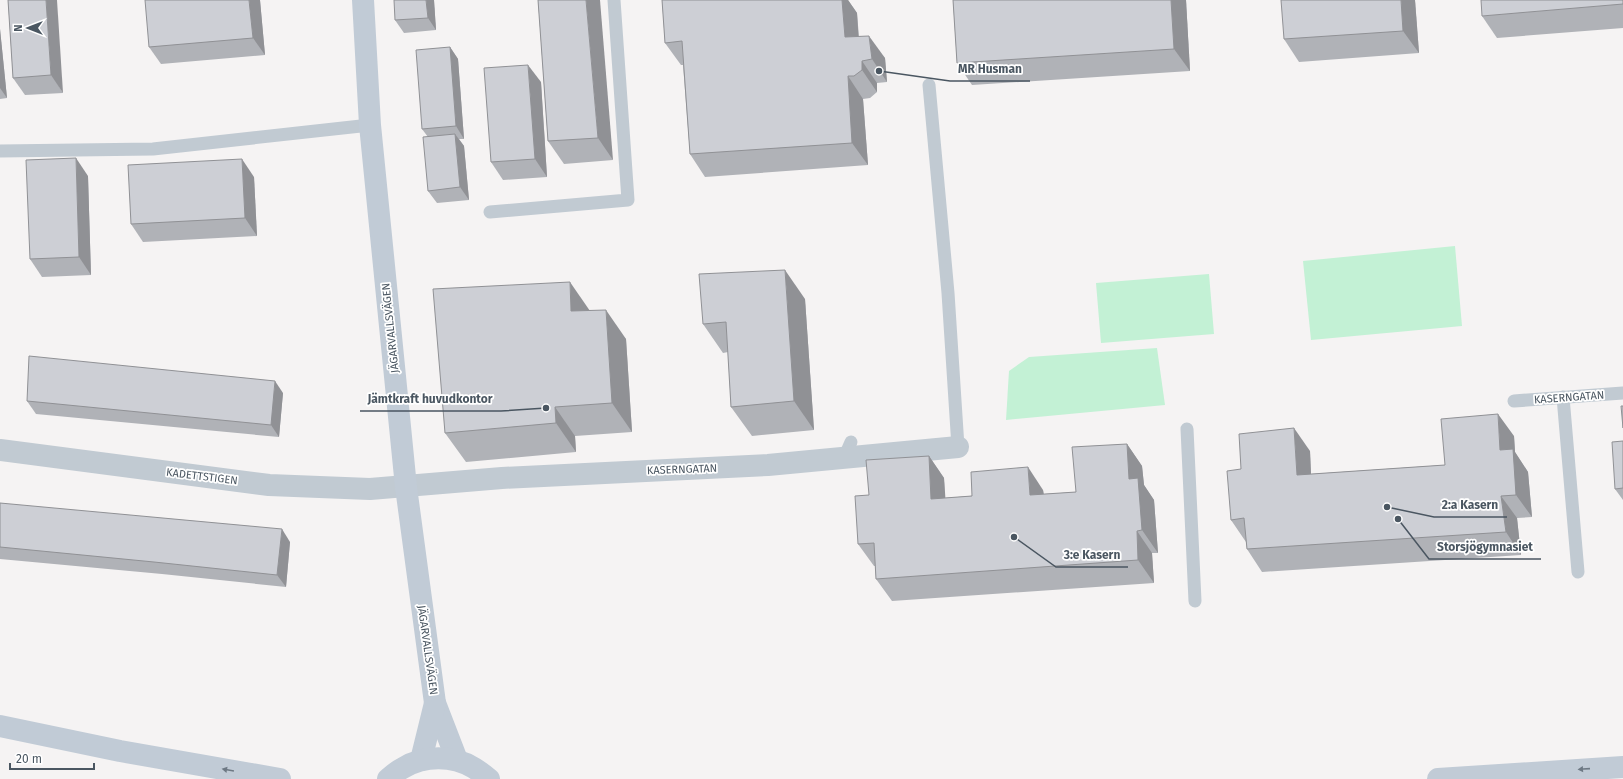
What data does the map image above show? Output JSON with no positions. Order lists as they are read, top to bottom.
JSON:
{
  "streets": {
    "street": ["JÄGARVALLSVÄGEN", "KASERNGATAN", "KADETTSTIGEN"]
  },
  "crossings": [
    ["JÄGARVALLSVÄGEN", "KASERNGATAN"],
    ["JÄGARVALLSVÄGEN", "KADETTSTIGEN"],
    ["KASERNGATAN", "KADETTSTIGEN"]
  ],
  "places": [
    "MR Husman",
    "Jämtkraft huvudkontor",
    "2:a Kasern",
    "Storsjögymnasiet",
    "3:e Kasern"
  ],
  "scale_bar": "20 m",
  "north": "left"
}
